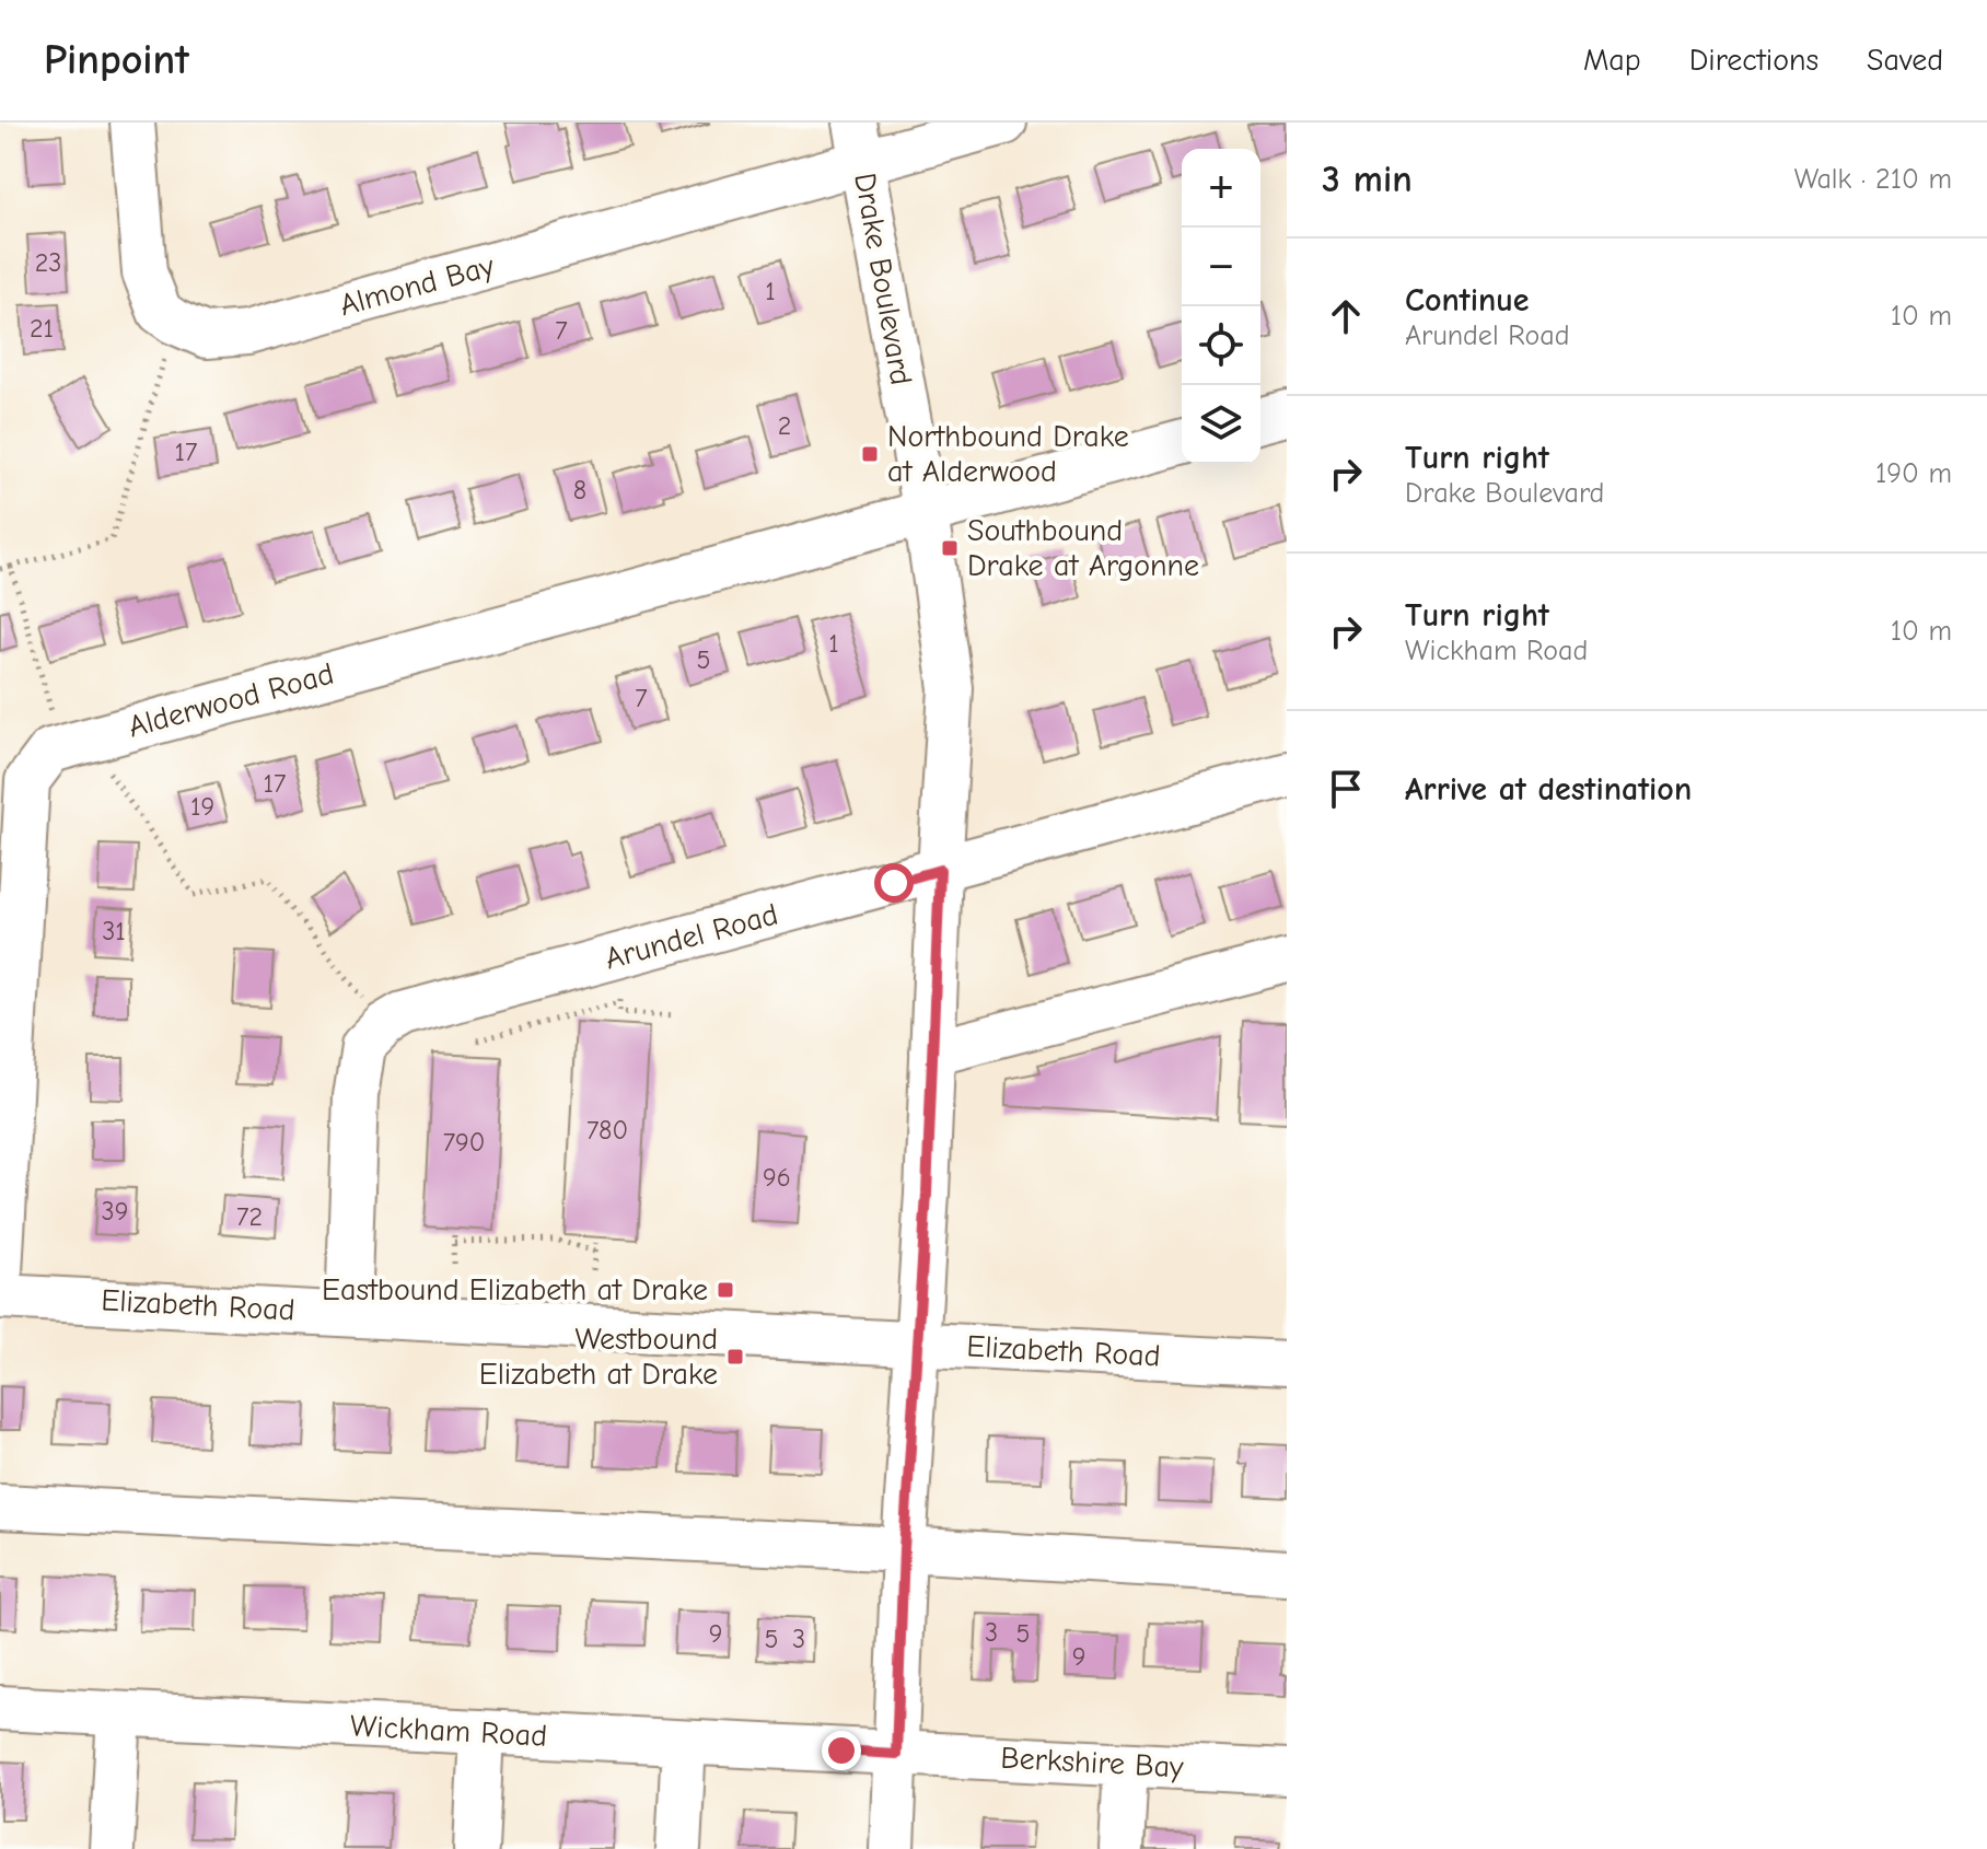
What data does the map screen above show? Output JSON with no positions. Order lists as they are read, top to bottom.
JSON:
{
  "streets": {
    "street": [
      "Drake Boulevard",
      "Almond Bay",
      "Alderwood Road",
      "Arundel Road",
      "Elizabeth Road",
      "Wickham Road",
      "Berkshire Bay"
    ]
  },
  "crossings": [
    ["Drake Boulevard", "Almond Bay"],
    ["Drake Boulevard", "Alderwood Road"],
    ["Drake Boulevard", "Arundel Road"],
    ["Drake Boulevard", "Elizabeth Road"],
    ["Drake Boulevard", "Wickham Road"],
    ["Drake Boulevard", "Berkshire Bay"],
    ["Wickham Road", "Berkshire Bay"]
  ],
  "places": {
    "transit": [
      "Northbound Drake at Alderwood",
      "Southbound Drake at Argonne",
      "Eastbound Elizabeth at Drake",
      "Westbound Elizabeth at Drake"
    ]
  },
  "house_numbers": [
    "23",
    "1",
    "21",
    "7",
    "2",
    "17",
    "8",
    "1",
    "5",
    "7",
    "17",
    "19",
    "31",
    "780",
    "790",
    "96",
    "39",
    "72",
    "3",
    "9",
    "5",
    "5",
    "3",
    "9"
  ],
  "page": {
    "header": "Pinpoint",
    "nav": ["Map", "Directions", "Saved"],
    "heading": ["3 min", "Walk · 210 m"],
    "map_buttons": ["+", "−"],
    "list": [
      ["Continue", "Arundel Road", "10 m"],
      ["Turn right", "Drake Boulevard", "190 m"],
      ["Turn right", "Wickham Road", "10 m"],
      "Arrive at destination"
    ]
  }
}
